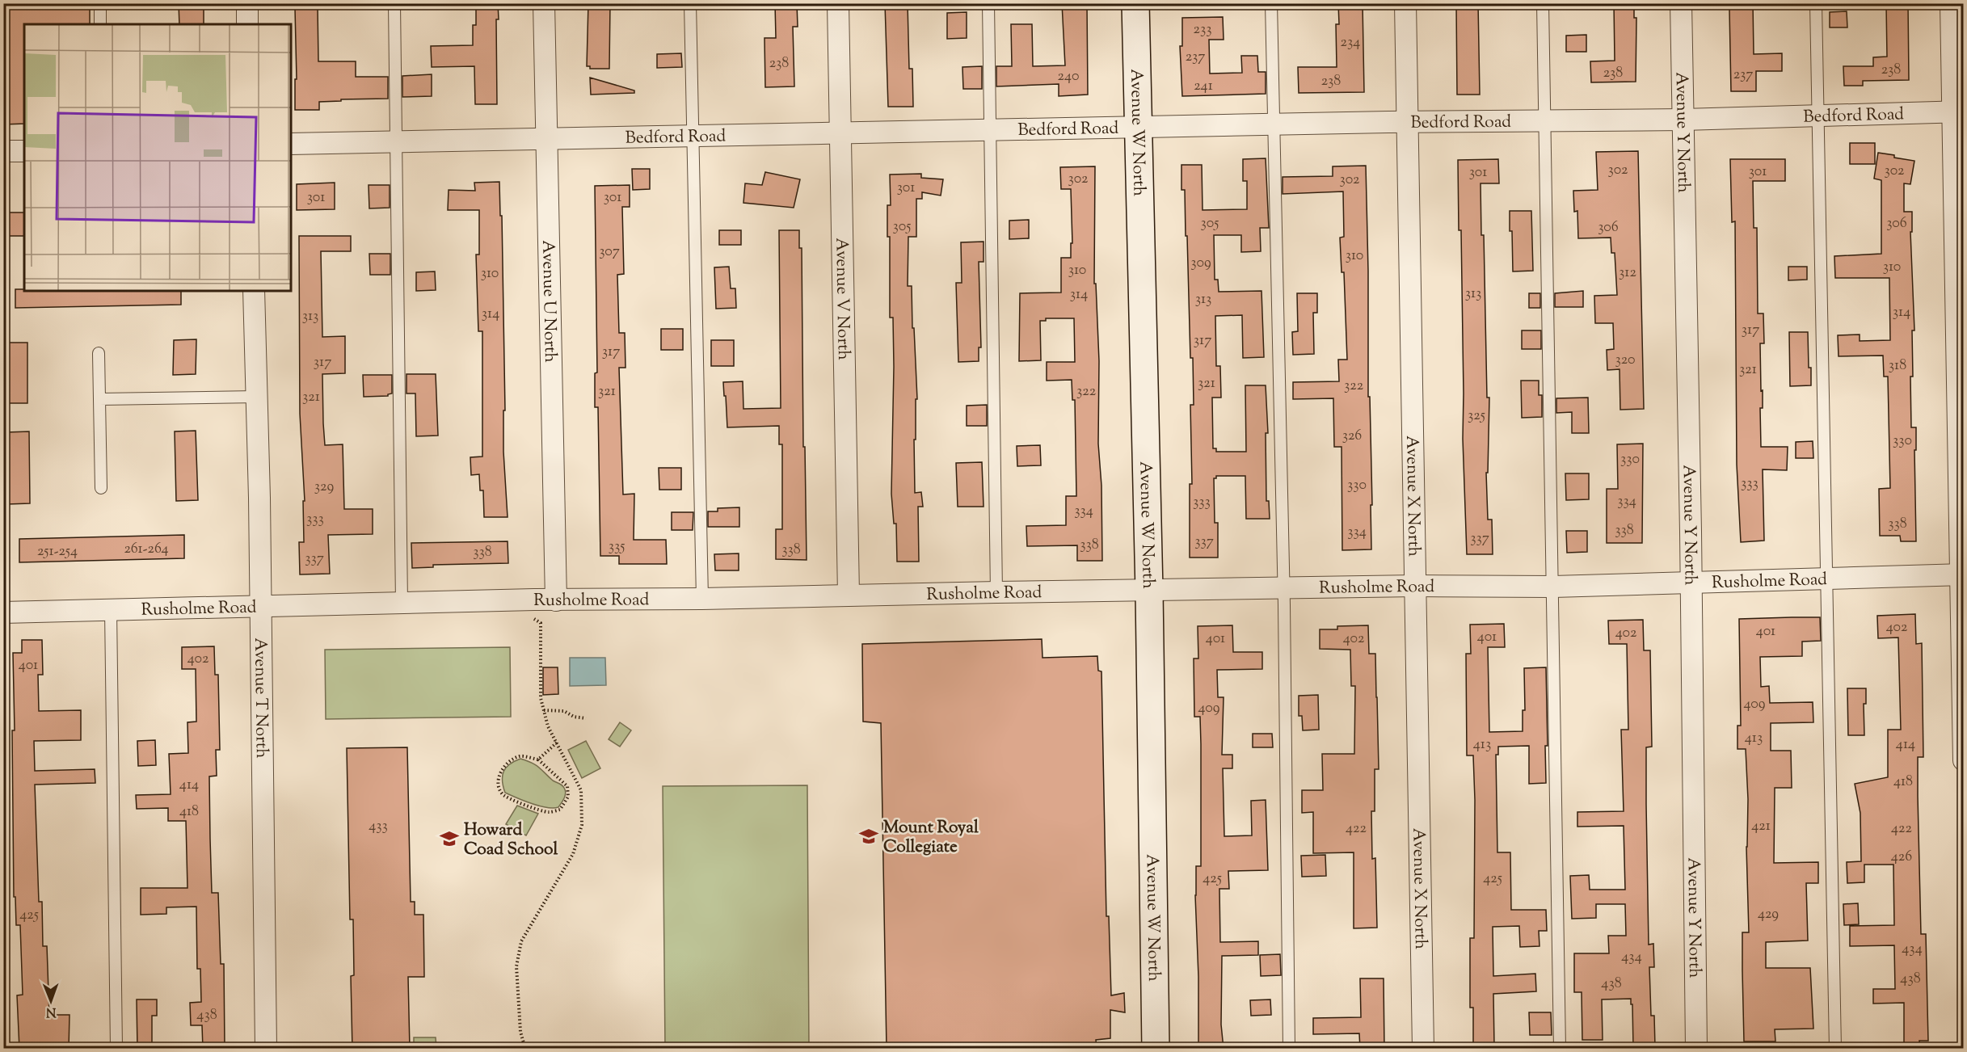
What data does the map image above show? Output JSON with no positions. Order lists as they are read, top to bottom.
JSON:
{
  "streets": {
    "street": [
      "Bedford Road",
      "Avenue W North",
      "Avenue Y North",
      "Avenue V North",
      "Avenue U North",
      "Avenue X North",
      "Rusholme Road",
      "Avenue T North"
    ]
  },
  "crossings": [
    ["Bedford Road", "Avenue W North"],
    ["Bedford Road", "Avenue Y North"],
    ["Bedford Road", "Avenue V North"],
    ["Bedford Road", "Avenue U North"],
    ["Bedford Road", "Avenue X North"],
    ["Avenue W North", "Rusholme Road"],
    ["Avenue Y North", "Rusholme Road"],
    ["Avenue V North", "Rusholme Road"],
    ["Avenue U North", "Rusholme Road"],
    ["Avenue X North", "Rusholme Road"],
    ["Rusholme Road", "Avenue T North"]
  ],
  "places": {
    "school or university": ["Mount Royal Collegiate", "Howard Coad School"]
  },
  "house_numbers": [
    "233",
    "234",
    "237",
    "238",
    "238",
    "238",
    "237",
    "240",
    "238",
    "241",
    "302",
    "302",
    "301",
    "301",
    "302",
    "302",
    "301",
    "301",
    "301",
    "305",
    "306",
    "305",
    "306",
    "307",
    "310",
    "309",
    "310",
    "310",
    "312",
    "310",
    "313",
    "314",
    "313",
    "314",
    "314",
    "313",
    "317",
    "317",
    "317",
    "320",
    "317",
    "318",
    "321",
    "321",
    "322",
    "321",
    "322",
    "321",
    "325",
    "326",
    "330",
    "330",
    "333",
    "330",
    "329",
    "334",
    "333",
    "334",
    "333",
    "338",
    "338",
    "334",
    "337",
    "337",
    "338",
    "335",
    "261-264",
    "338",
    "251-254",
    "338",
    "337",
    "402",
    "401",
    "402",
    "401",
    "401",
    "402",
    "402",
    "401",
    "409",
    "409",
    "413",
    "413",
    "414",
    "418",
    "414",
    "418",
    "433",
    "421",
    "422",
    "422",
    "426",
    "425",
    "425",
    "429",
    "425",
    "434",
    "434",
    "438",
    "438",
    "438"
  ],
  "north": "bottom"
}
